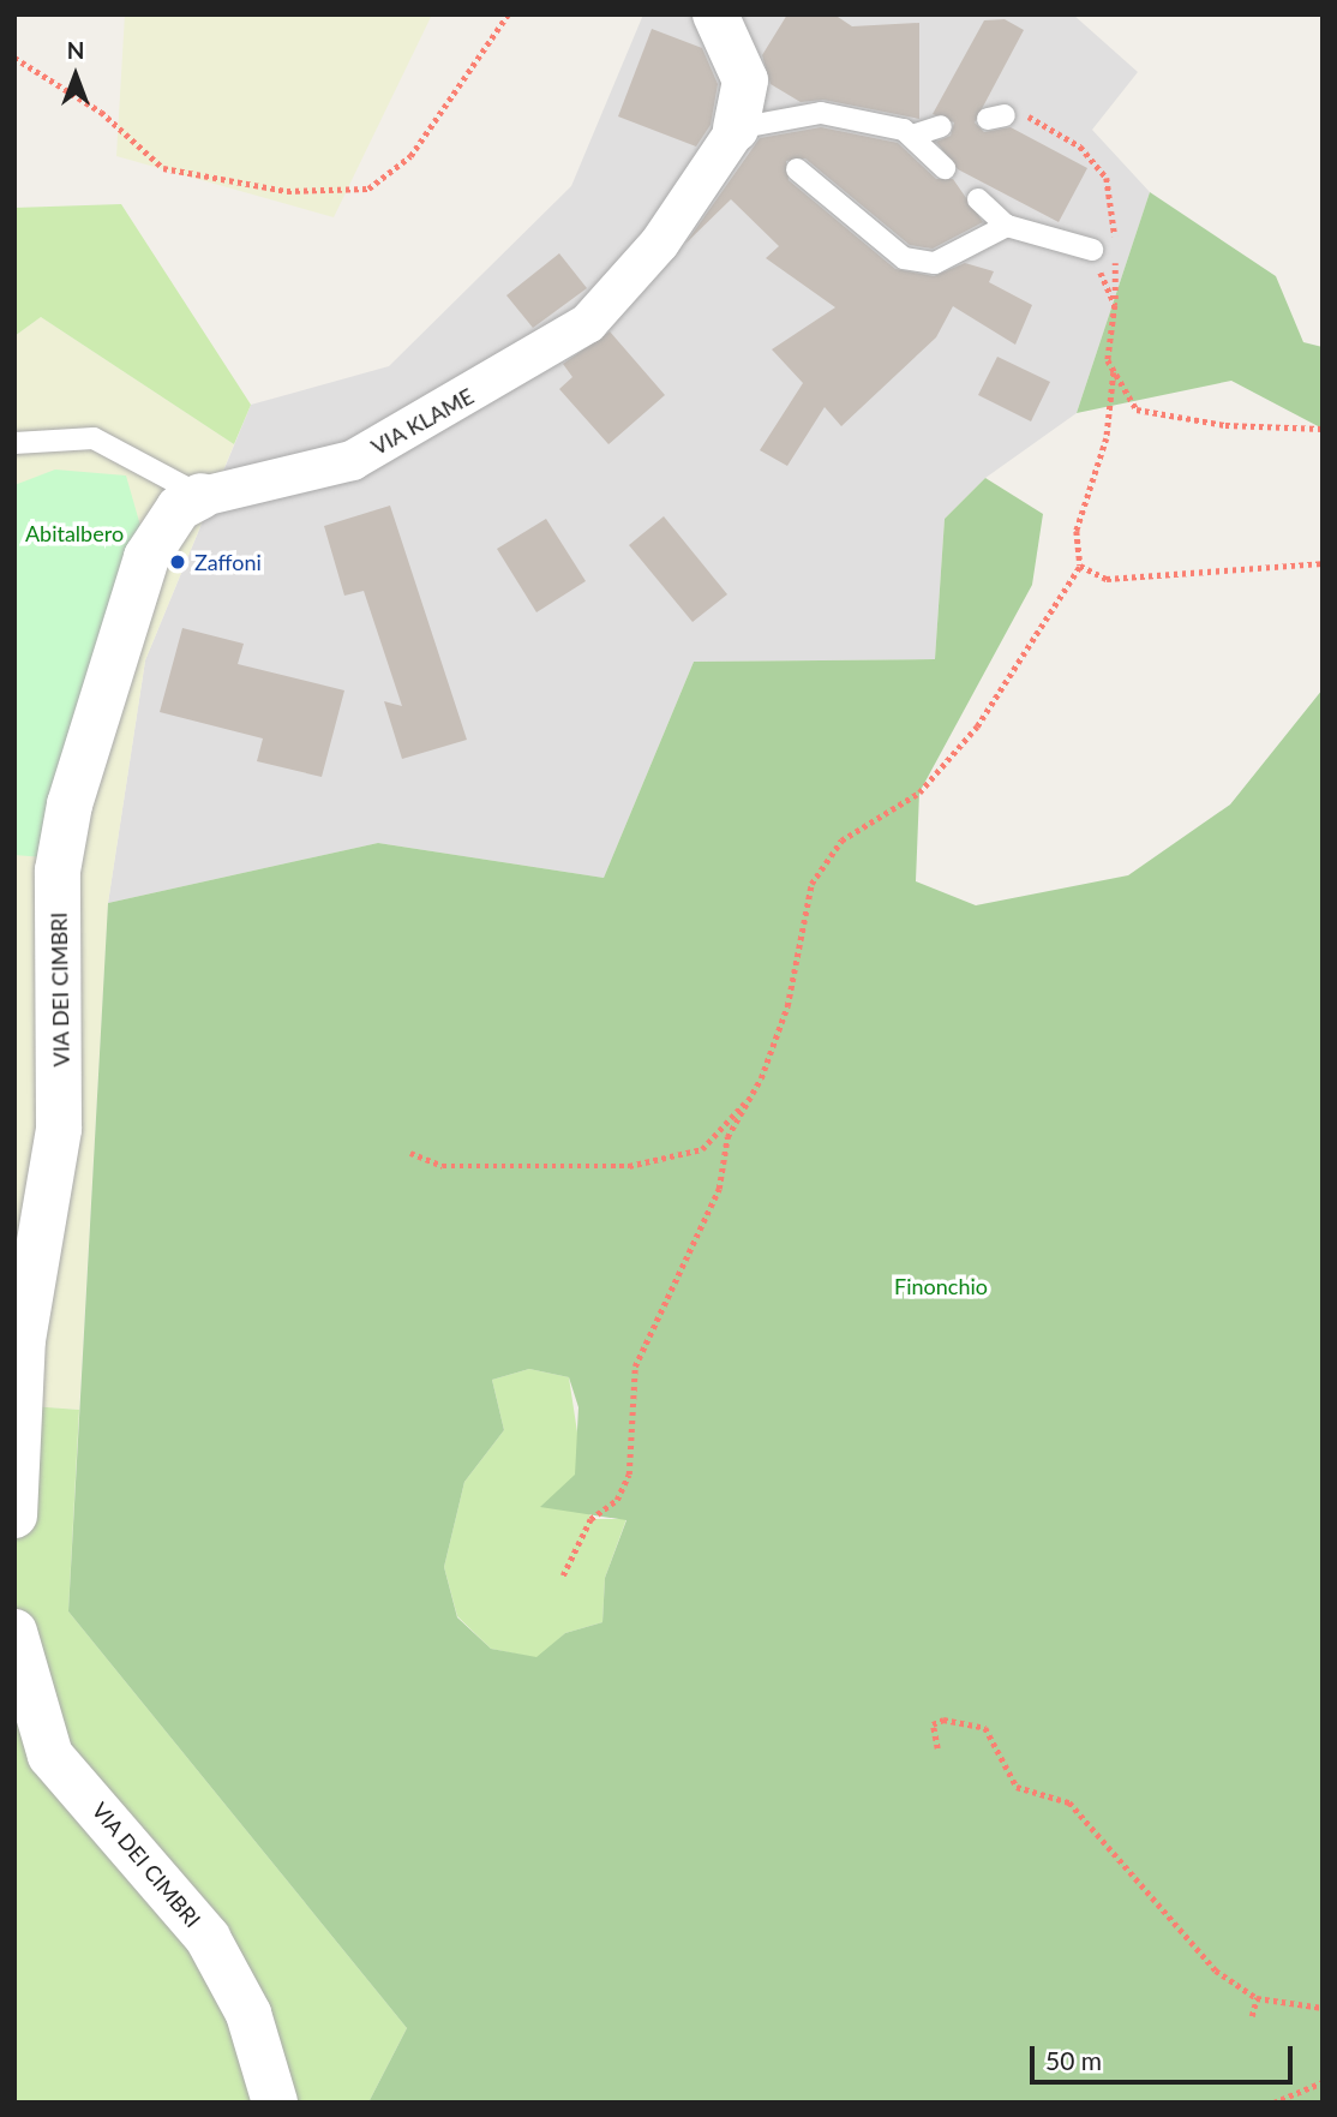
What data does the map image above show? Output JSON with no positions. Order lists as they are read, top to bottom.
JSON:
{
  "streets": {
    "street": ["VIA KLAME", "VIA DEI CIMBRI"]
  },
  "crossings": [
    ["VIA KLAME", "VIA DEI CIMBRI"]
  ],
  "parks": ["Abitalbero", "Finonchio"],
  "places": ["Zaffoni"],
  "scale_bar": "50 m",
  "north": "top"
}
